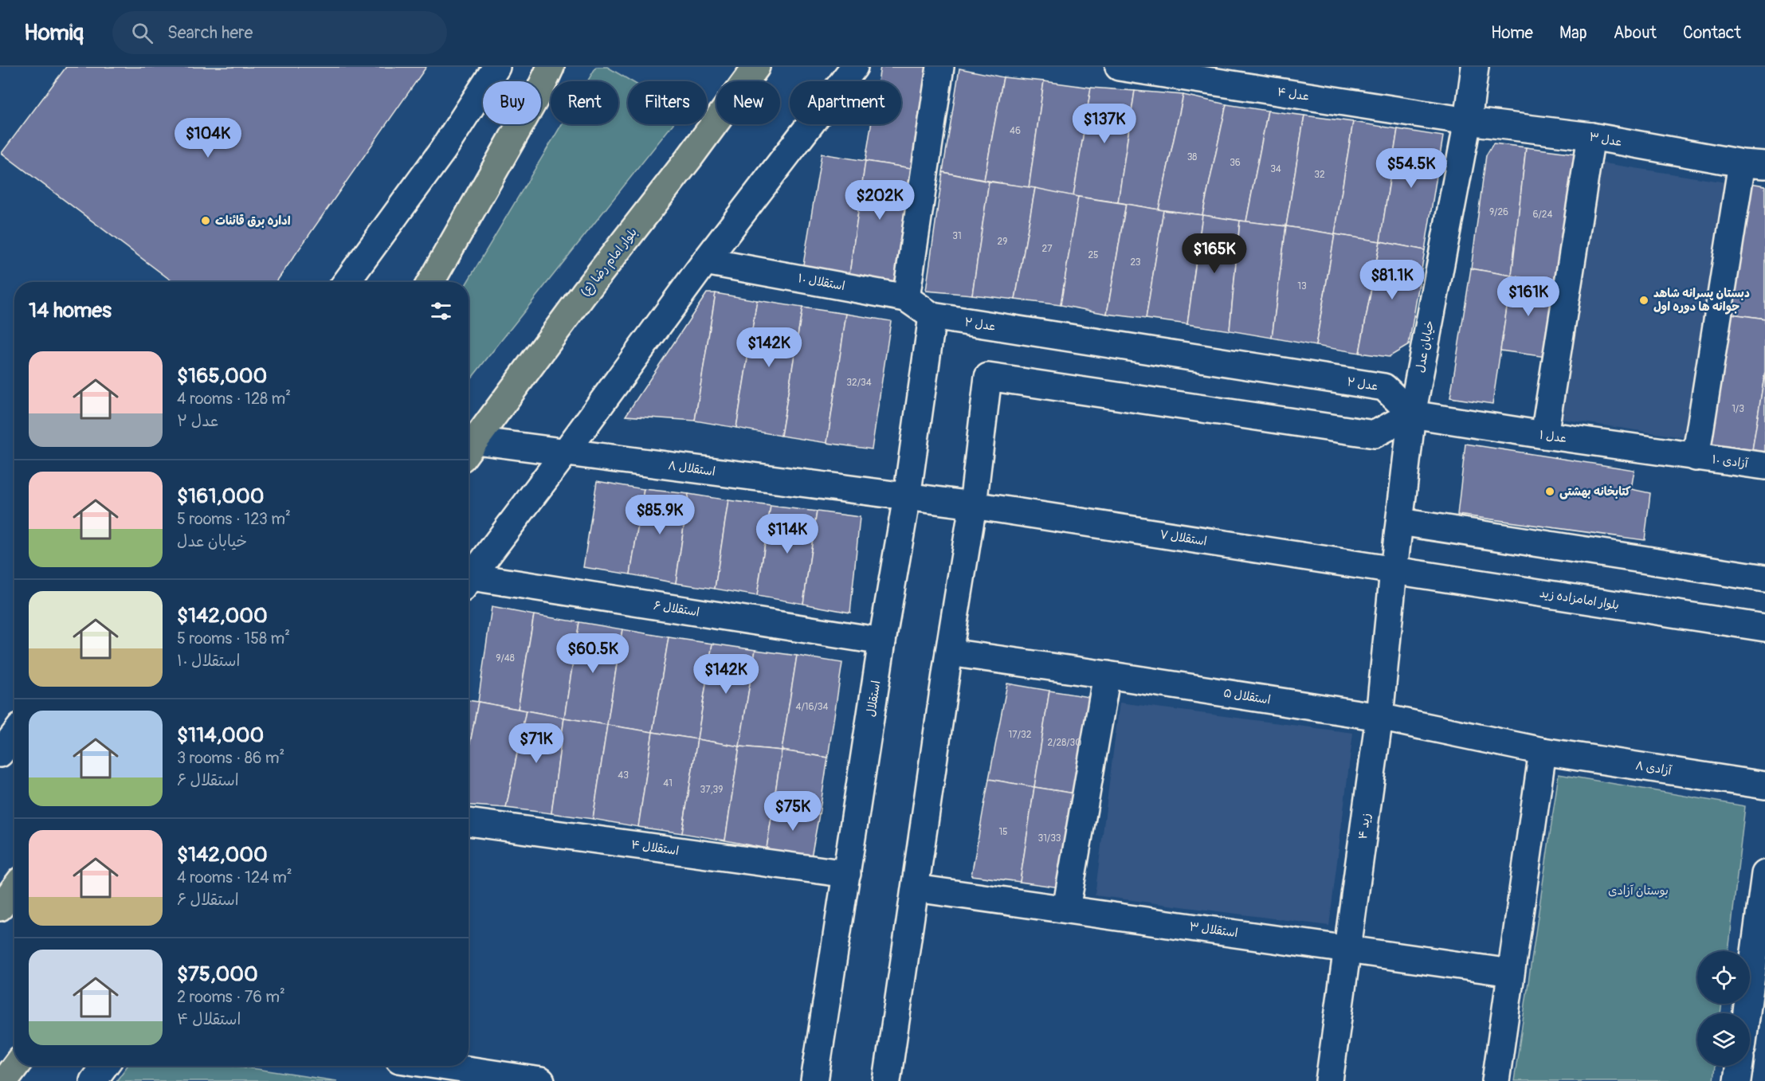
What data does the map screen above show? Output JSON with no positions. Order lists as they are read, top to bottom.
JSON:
{
  "streets": {
    "main road": ["بلوار امام رضا (ع)"],
    "street": [
      "عدل ۴",
      "عدل ۳",
      "استقلال ۱۰",
      "عدل ۲",
      "خیابان عدل",
      "عدل ۱",
      "آزادی ۱۰",
      "استقلال ۸",
      "استقلال ۷",
      "بلوار امامزاده زید",
      "استقلال ۶",
      "استقلال ۵",
      "استقلال",
      "آزادی ۸",
      "زید ۴",
      "استقلال ۴",
      "استقلال ۳"
    ]
  },
  "crossings": [
    ["عدل ۴", "عدل ۳"],
    ["عدل ۴", "خیابان عدل"],
    ["عدل ۳", "خیابان عدل"],
    ["بلوار امام رضا (ع)", "استقلال ۸"],
    ["استقلال ۱۰", "عدل ۲"],
    ["استقلال ۱۰", "استقلال"],
    ["عدل ۲", "خیابان عدل"],
    ["عدل ۲", "عدل ۱"],
    ["عدل ۲", "استقلال"],
    ["خیابان عدل", "عدل ۱"],
    ["خیابان عدل", "استقلال ۷"],
    ["خیابان عدل", "بلوار امامزاده زید"],
    ["خیابان عدل", "زید ۴"],
    ["عدل ۱", "آزادی ۱۰"],
    ["استقلال ۸", "استقلال ۷"],
    ["استقلال ۸", "استقلال"],
    ["استقلال ۷", "بلوار امامزاده زید"],
    ["استقلال ۷", "زید ۴"],
    ["بلوار امامزاده زید", "زید ۴"],
    ["استقلال ۶", "استقلال"],
    ["استقلال ۵", "آزادی ۸"],
    ["استقلال ۵", "زید ۴"],
    ["استقلال", "استقلال ۴"],
    ["زید ۴", "استقلال ۳"]
  ],
  "parks": ["بوستان آزادی"],
  "places": ["اداره برق قائنات", "دبستان پسرانه شاهد جوانه ها دوره اول", "کتابخانه بهشتی"],
  "house_numbers": [
    "46",
    "38",
    "36",
    "34",
    "32",
    "9/26",
    "6/24",
    "31",
    "29",
    "27",
    "25",
    "23",
    "13",
    "32/34",
    "1/3",
    "9/48",
    "4/16/34",
    "17/32",
    "2/28/30",
    "43",
    "41",
    "37,39",
    "15",
    "31/33"
  ],
  "page": {
    "header": "Homiq",
    "search": "Search here",
    "nav": [
      "Home",
      "Map",
      "About",
      "Contact"
    ],
    "chip": [
      "Buy",
      "Rent",
      "Filters",
      "New",
      "Apartment"
    ],
    "price": [
      "$137K",
      "$104K",
      "$54.5K",
      "$202K",
      "$165K",
      "$81.1K",
      "$161K",
      "$142K",
      "$85.9K",
      "$114K",
      "$60.5K",
      "$142K",
      "$71K",
      "$75K"
    ],
    "heading": "14 homes",
    "list": [
      {
        "name": "$165,000",
        "note": "4 rooms · 128 m² · عدل ۲"
      },
      {
        "name": "$161,000",
        "note": "5 rooms · 123 m² · خیابان عدل"
      },
      {
        "name": "$142,000",
        "note": "5 rooms · 158 m² · استقلال ۱۰"
      },
      {
        "name": "$114,000",
        "note": "3 rooms · 86 m² · استقلال ۶"
      },
      {
        "name": "$142,000",
        "note": "4 rooms · 124 m² · استقلال ۶"
      },
      {
        "name": "$75,000",
        "note": "2 rooms · 76 m² · استقلال ۴"
      }
    ]
  }
}
